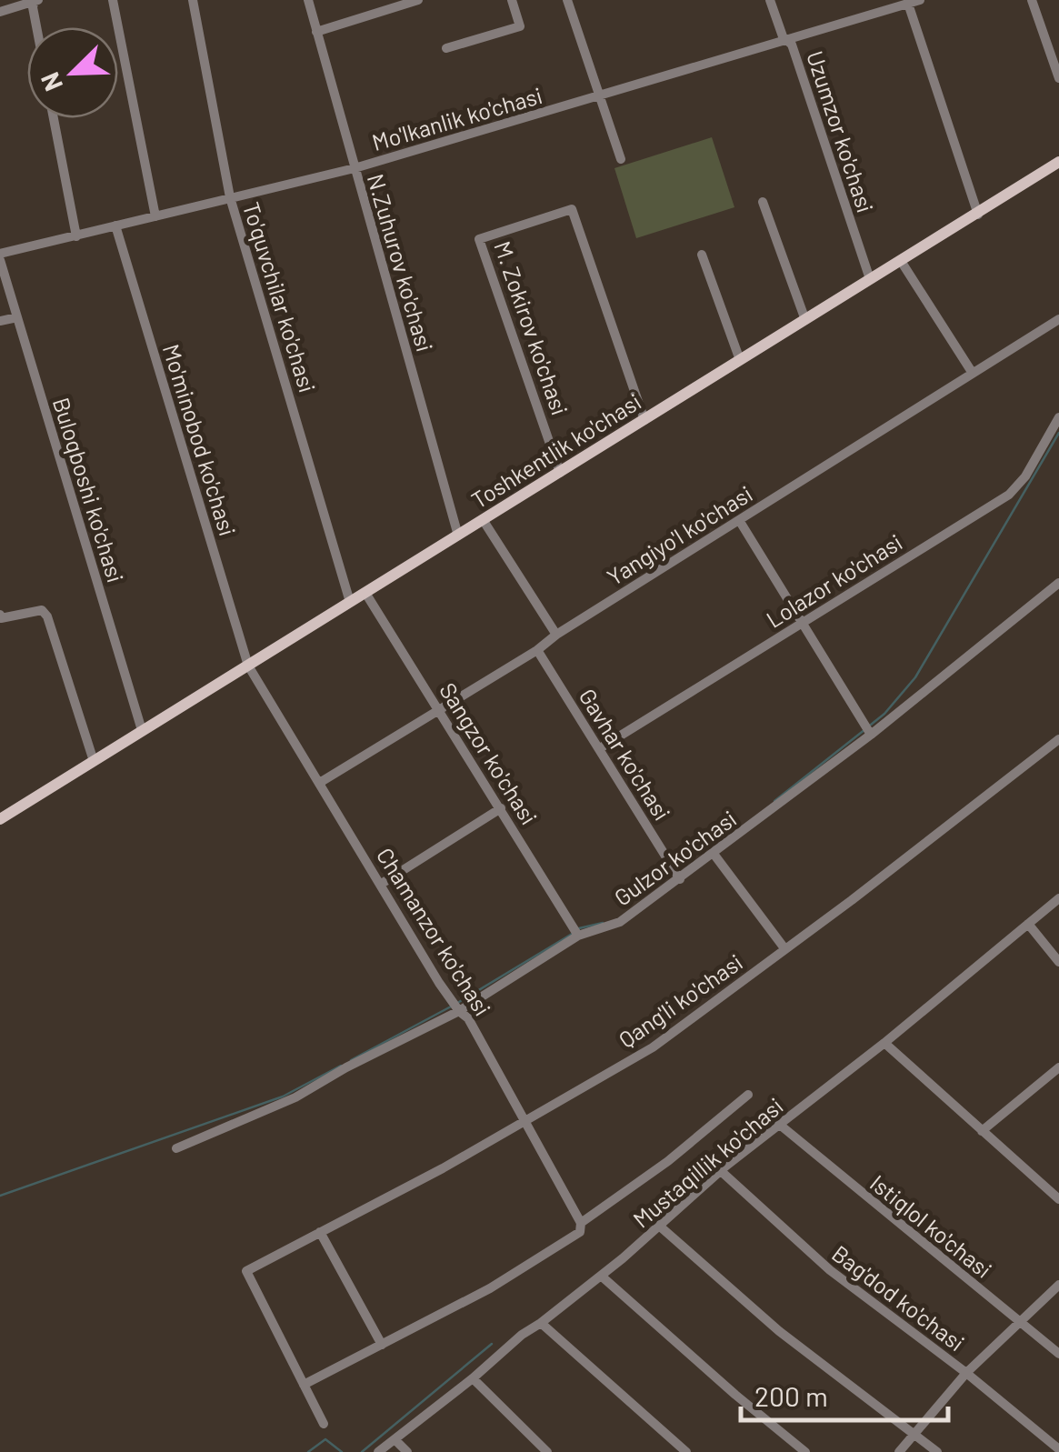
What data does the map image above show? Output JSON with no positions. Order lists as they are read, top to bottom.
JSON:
{
  "streets": {
    "main road": ["Toshkentlik ko'chasi"],
    "street": [
      "Mo'lkanlik ko'chasi",
      "Uzumzor ko'chasi",
      "N.Zuhurov ko'chasi",
      "To'quvchilar ko'chasi",
      "M. Zokirov ko'chasi",
      "Mo'minobod ko'chasi",
      "Buloqboshi ko'chasi",
      "Yangiyo'l ko'chasi",
      "Lolazor ko'chasi",
      "Sangzor ko'chasi",
      "Gavhar ko'chasi",
      "Gulzor ko'chasi",
      "Chamanzor ko'chasi",
      "Qang'li ko'chasi",
      "Mustaqillik ko'chasi",
      "Istiqlol ko'chasi",
      "Bag'dod ko'chasi"
    ]
  },
  "crossings": [
    ["Mo'lkanlik ko'chasi", "Uzumzor ko'chasi"],
    ["Mo'lkanlik ko'chasi", "N.Zuhurov ko'chasi"],
    ["Mo'lkanlik ko'chasi", "To'quvchilar ko'chasi"],
    ["Mo'lkanlik ko'chasi", "Mo'minobod ko'chasi"],
    ["Mo'lkanlik ko'chasi", "Buloqboshi ko'chasi"],
    ["Uzumzor ko'chasi", "Toshkentlik ko'chasi"],
    ["N.Zuhurov ko'chasi", "Toshkentlik ko'chasi"],
    ["To'quvchilar ko'chasi", "Toshkentlik ko'chasi"],
    ["M. Zokirov ko'chasi", "Toshkentlik ko'chasi"],
    ["Mo'minobod ko'chasi", "Toshkentlik ko'chasi"],
    ["Mo'minobod ko'chasi", "Chamanzor ko'chasi"],
    ["Toshkentlik ko'chasi", "Buloqboshi ko'chasi"],
    ["Toshkentlik ko'chasi", "Sangzor ko'chasi"],
    ["Toshkentlik ko'chasi", "Chamanzor ko'chasi"],
    ["Yangiyo'l ko'chasi", "Sangzor ko'chasi"],
    ["Yangiyo'l ko'chasi", "Gavhar ko'chasi"],
    ["Yangiyo'l ko'chasi", "Chamanzor ko'chasi"],
    ["Lolazor ko'chasi", "Gavhar ko'chasi"],
    ["Sangzor ko'chasi", "Gulzor ko'chasi"],
    ["Gavhar ko'chasi", "Gulzor ko'chasi"],
    ["Gulzor ko'chasi", "Chamanzor ko'chasi"],
    ["Chamanzor ko'chasi", "Qang'li ko'chasi"],
    ["Chamanzor ko'chasi", "Mustaqillik ko'chasi"],
    ["Qang'li ko'chasi", "Mustaqillik ko'chasi"],
    ["Mustaqillik ko'chasi", "Istiqlol ko'chasi"],
    ["Mustaqillik ko'chasi", "Bag'dod ko'chasi"]
  ],
  "scale_bar": "200 m",
  "north": "bottom left"
}
